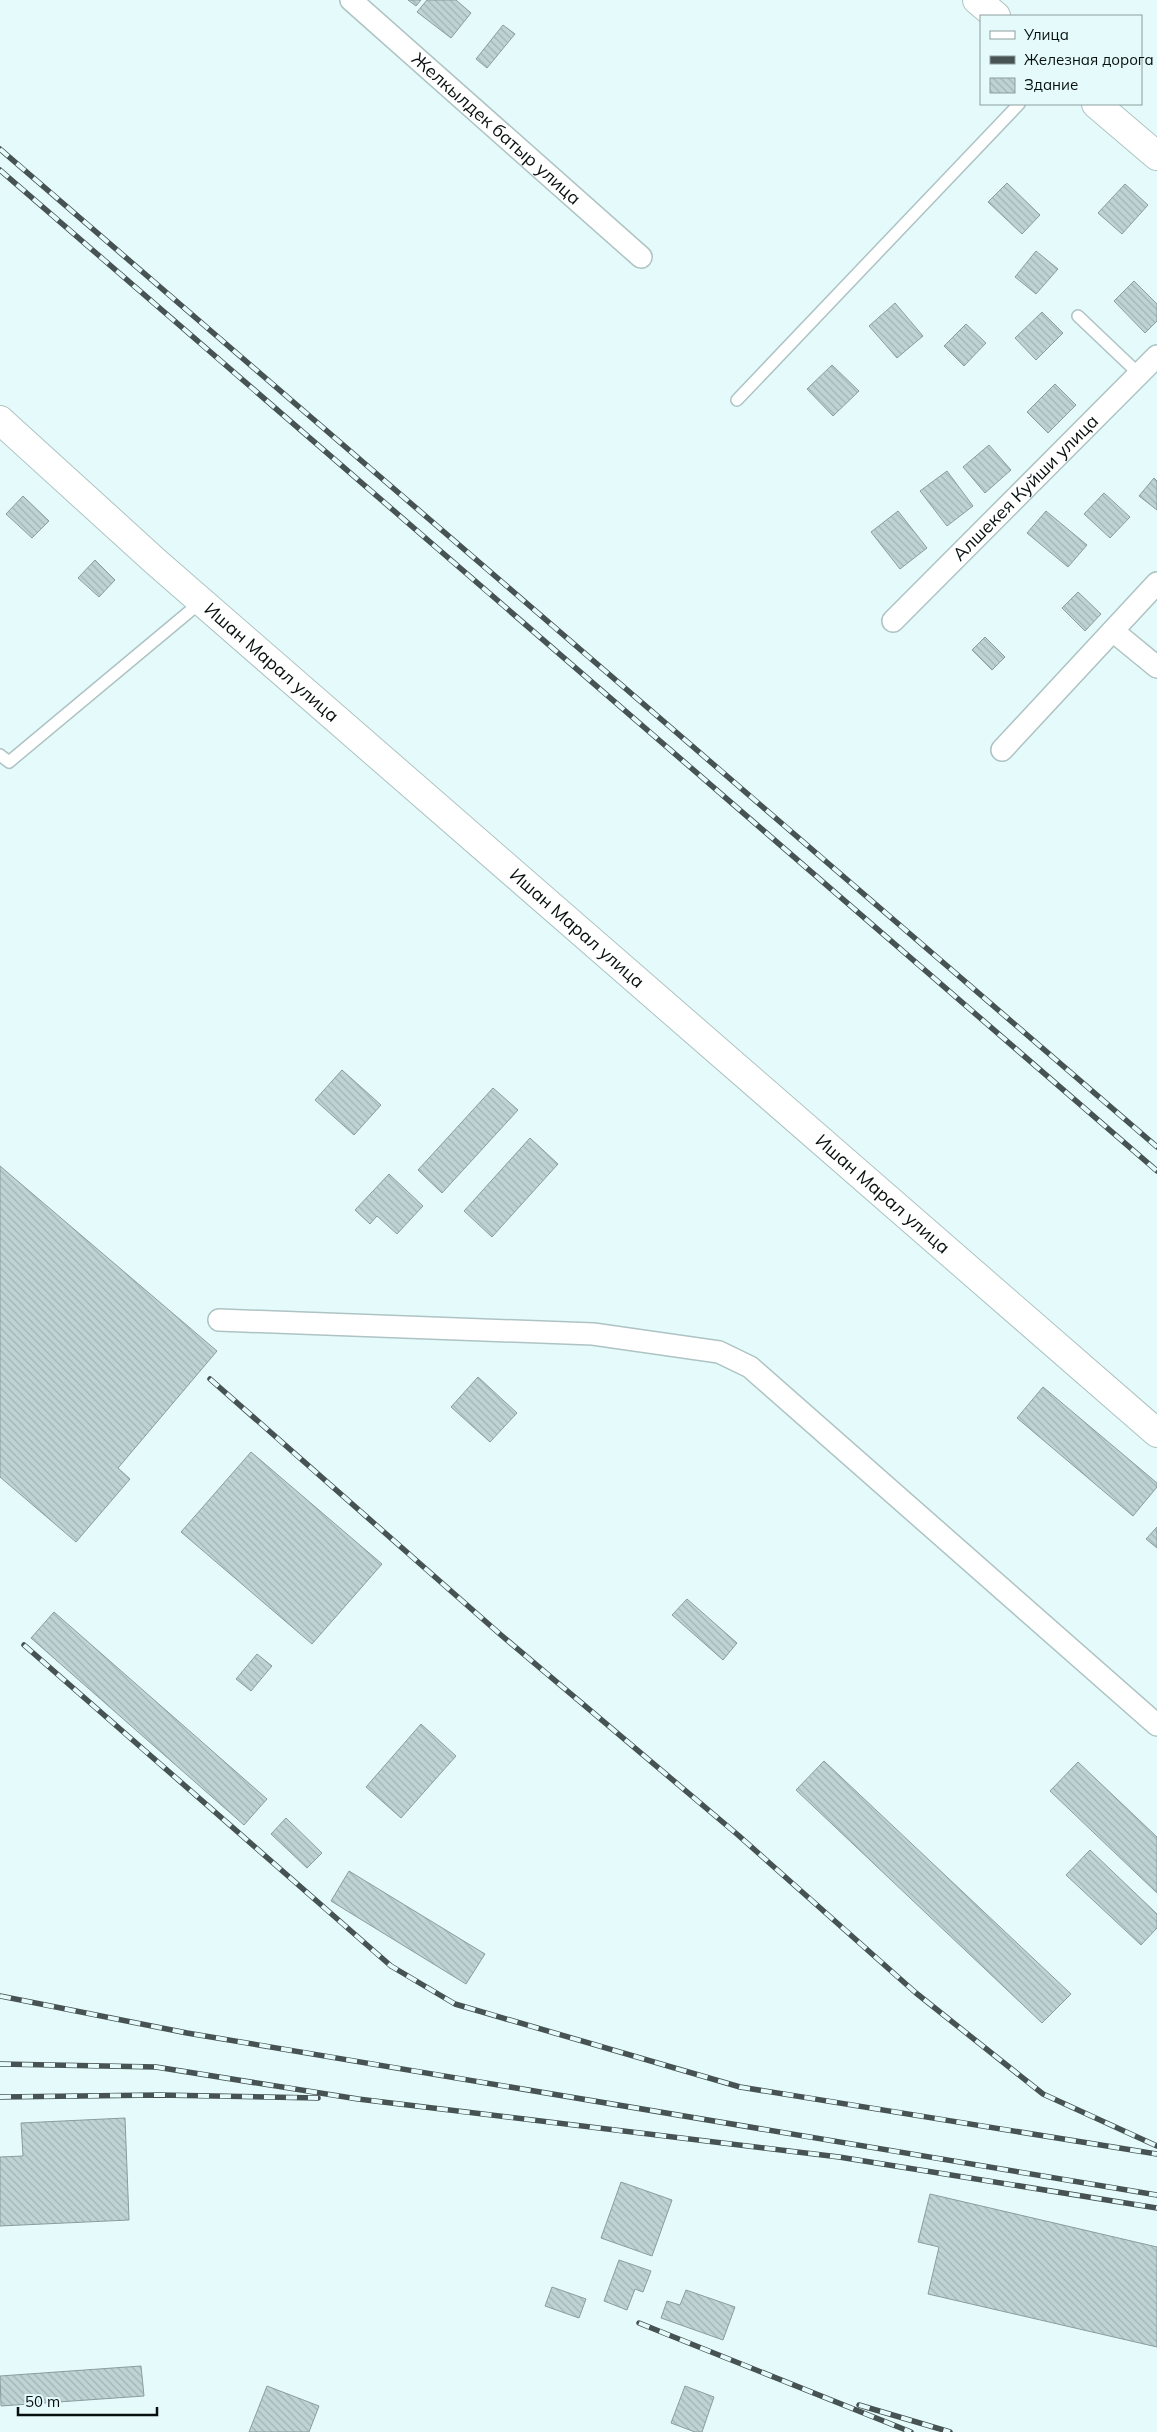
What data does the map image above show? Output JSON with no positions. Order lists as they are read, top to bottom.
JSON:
{
  "streets": {
    "main road": ["Ишан Марал улица"],
    "street": ["Желкылдек батыр улица", "Алшекея Куйши улица"]
  },
  "legend": ["Улица", "Железная дорога", "Здание"],
  "scale_bar": "50 m"
}
